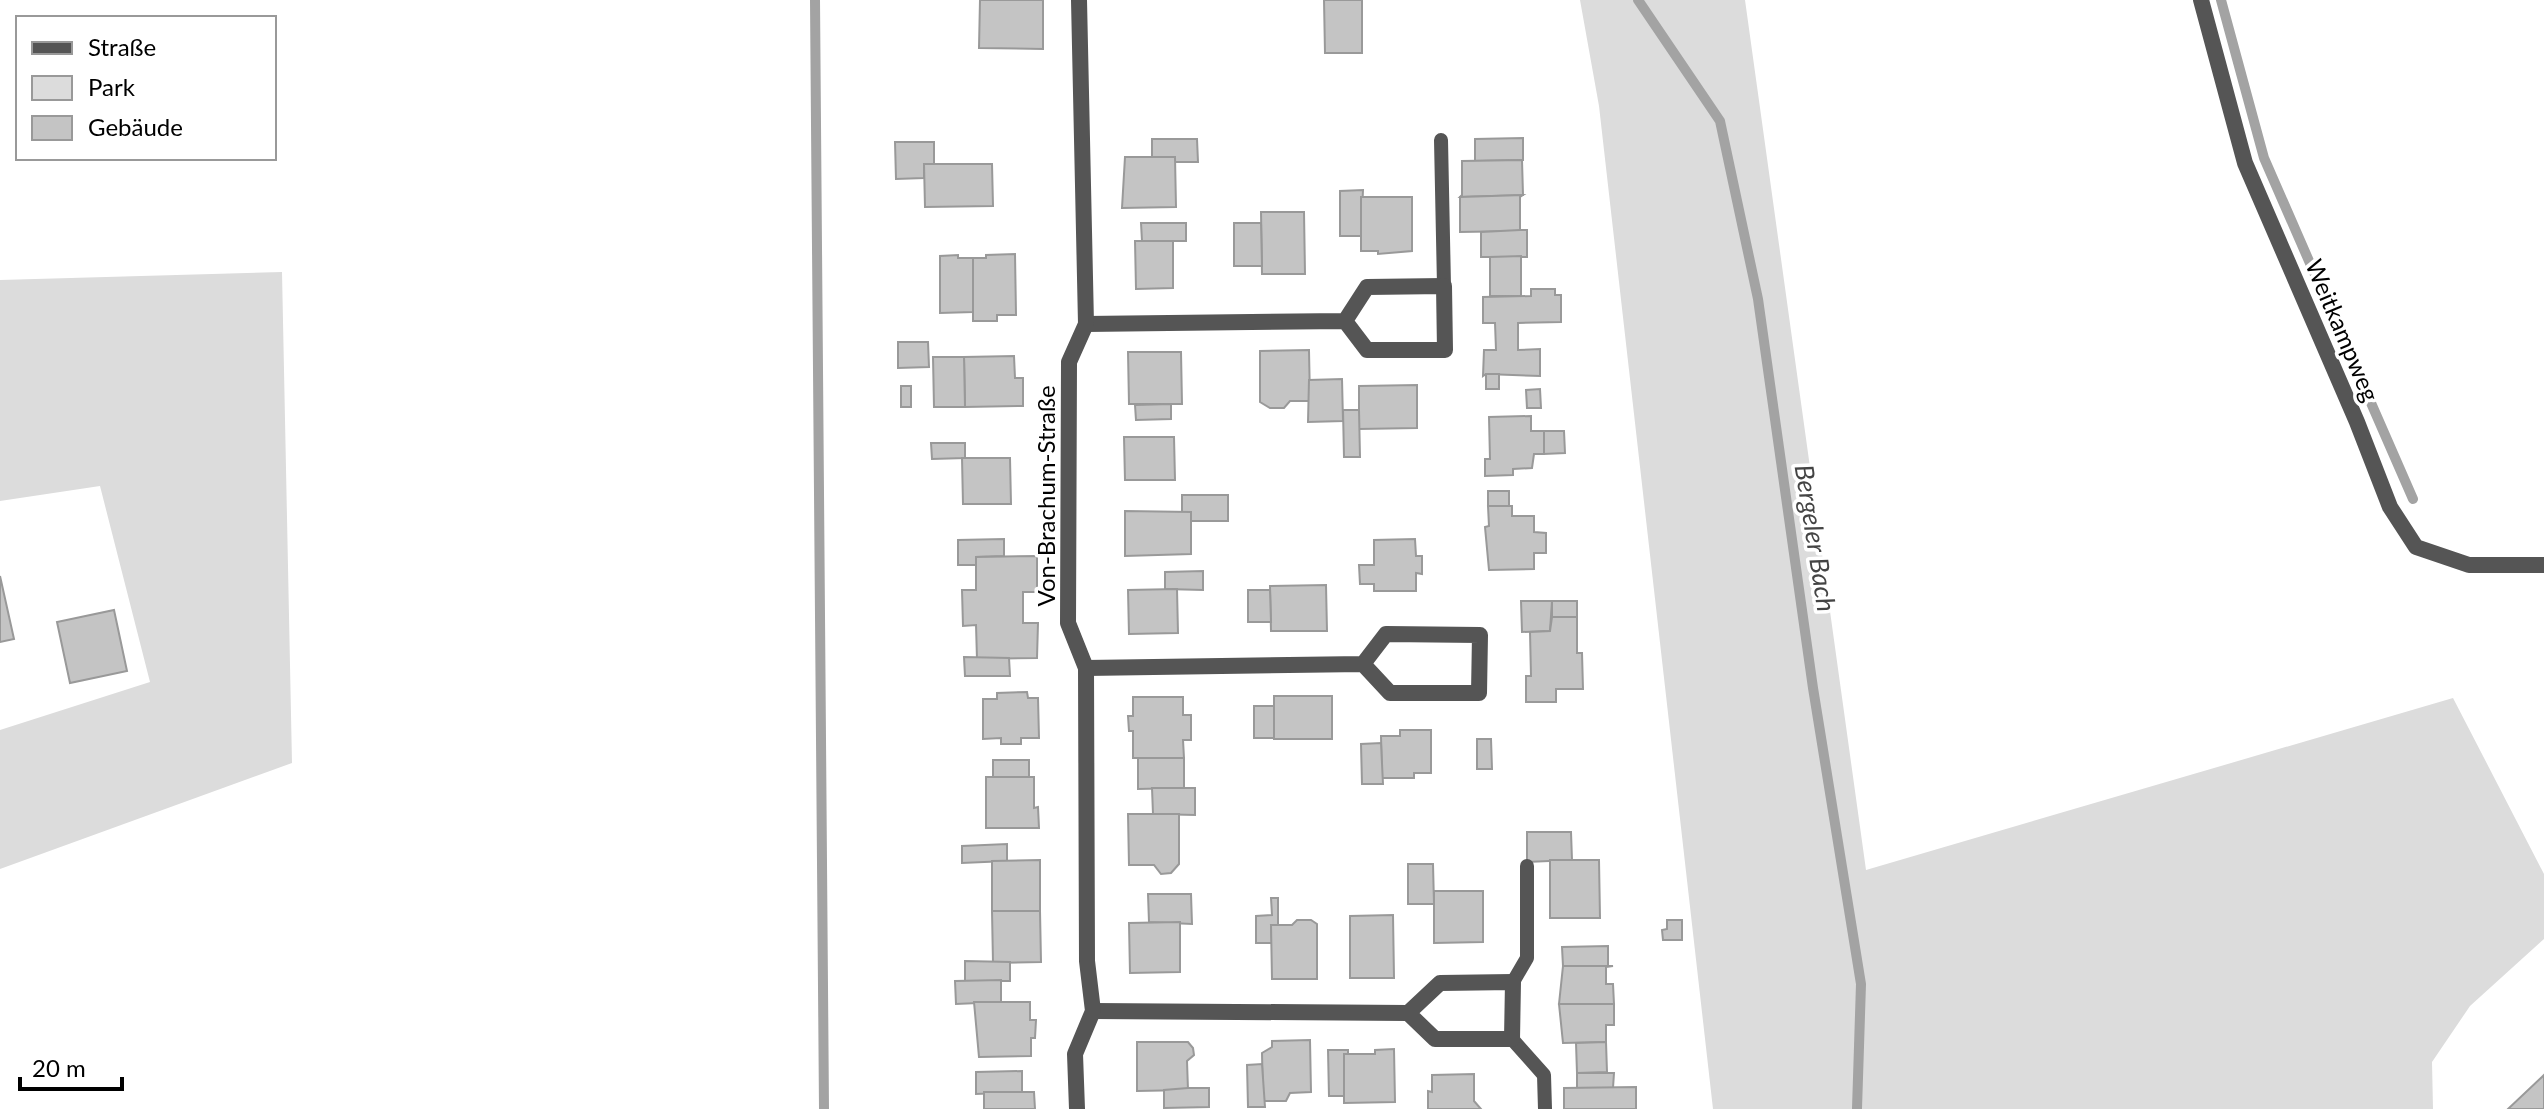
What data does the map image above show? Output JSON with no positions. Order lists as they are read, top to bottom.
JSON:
{
  "streets": {
    "street": ["Weitkampweg", "Von-Brachum-Straße"]
  },
  "water": ["Bergeler Bach"],
  "legend": ["Straße", "Park", "Gebäude"],
  "scale_bar": "20 m"
}
